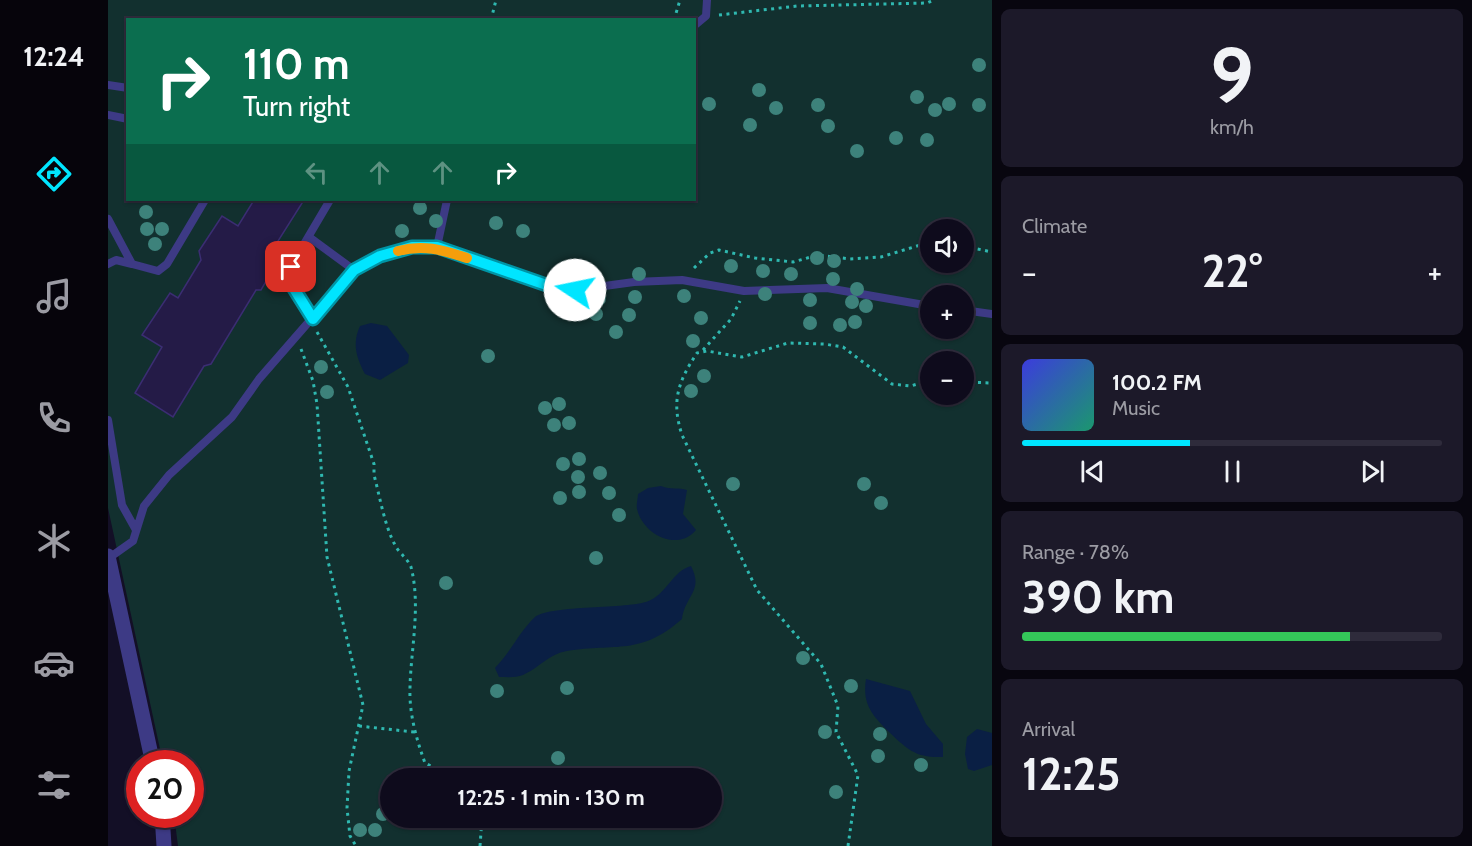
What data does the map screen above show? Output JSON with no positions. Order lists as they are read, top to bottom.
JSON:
{
  "page": {
    "tabs": "12:24",
    "tile": [
      ["9", "km/h"],
      "Climate",
      ["Range · 78%", "390 km"],
      ["Arrival", "12:25"]
    ],
    "turn": ["110 m", "Turn right"],
    "map_buttons": ["+", "−"],
    "heat": ["−", "22°", "+"],
    "song": ["100.2 FM", "Music"],
    "limit": "20",
    "trip": "12:25 · 1 min · 130 m"
  }
}
